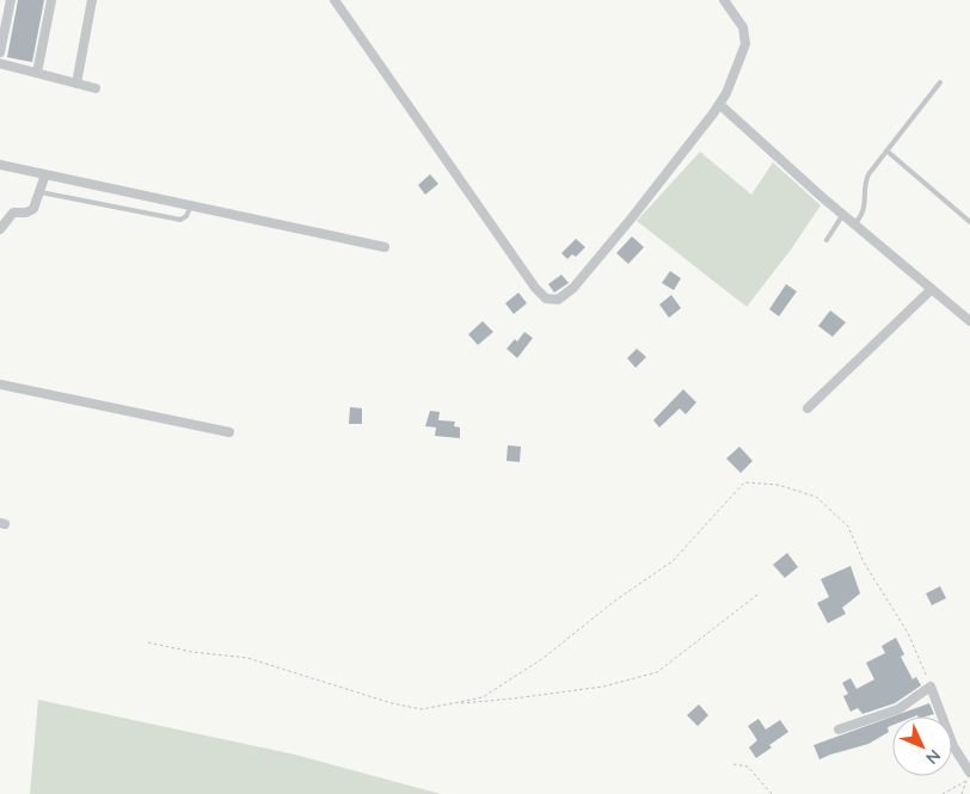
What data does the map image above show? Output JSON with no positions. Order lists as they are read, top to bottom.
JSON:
{
  "north": "bottom right"
}
